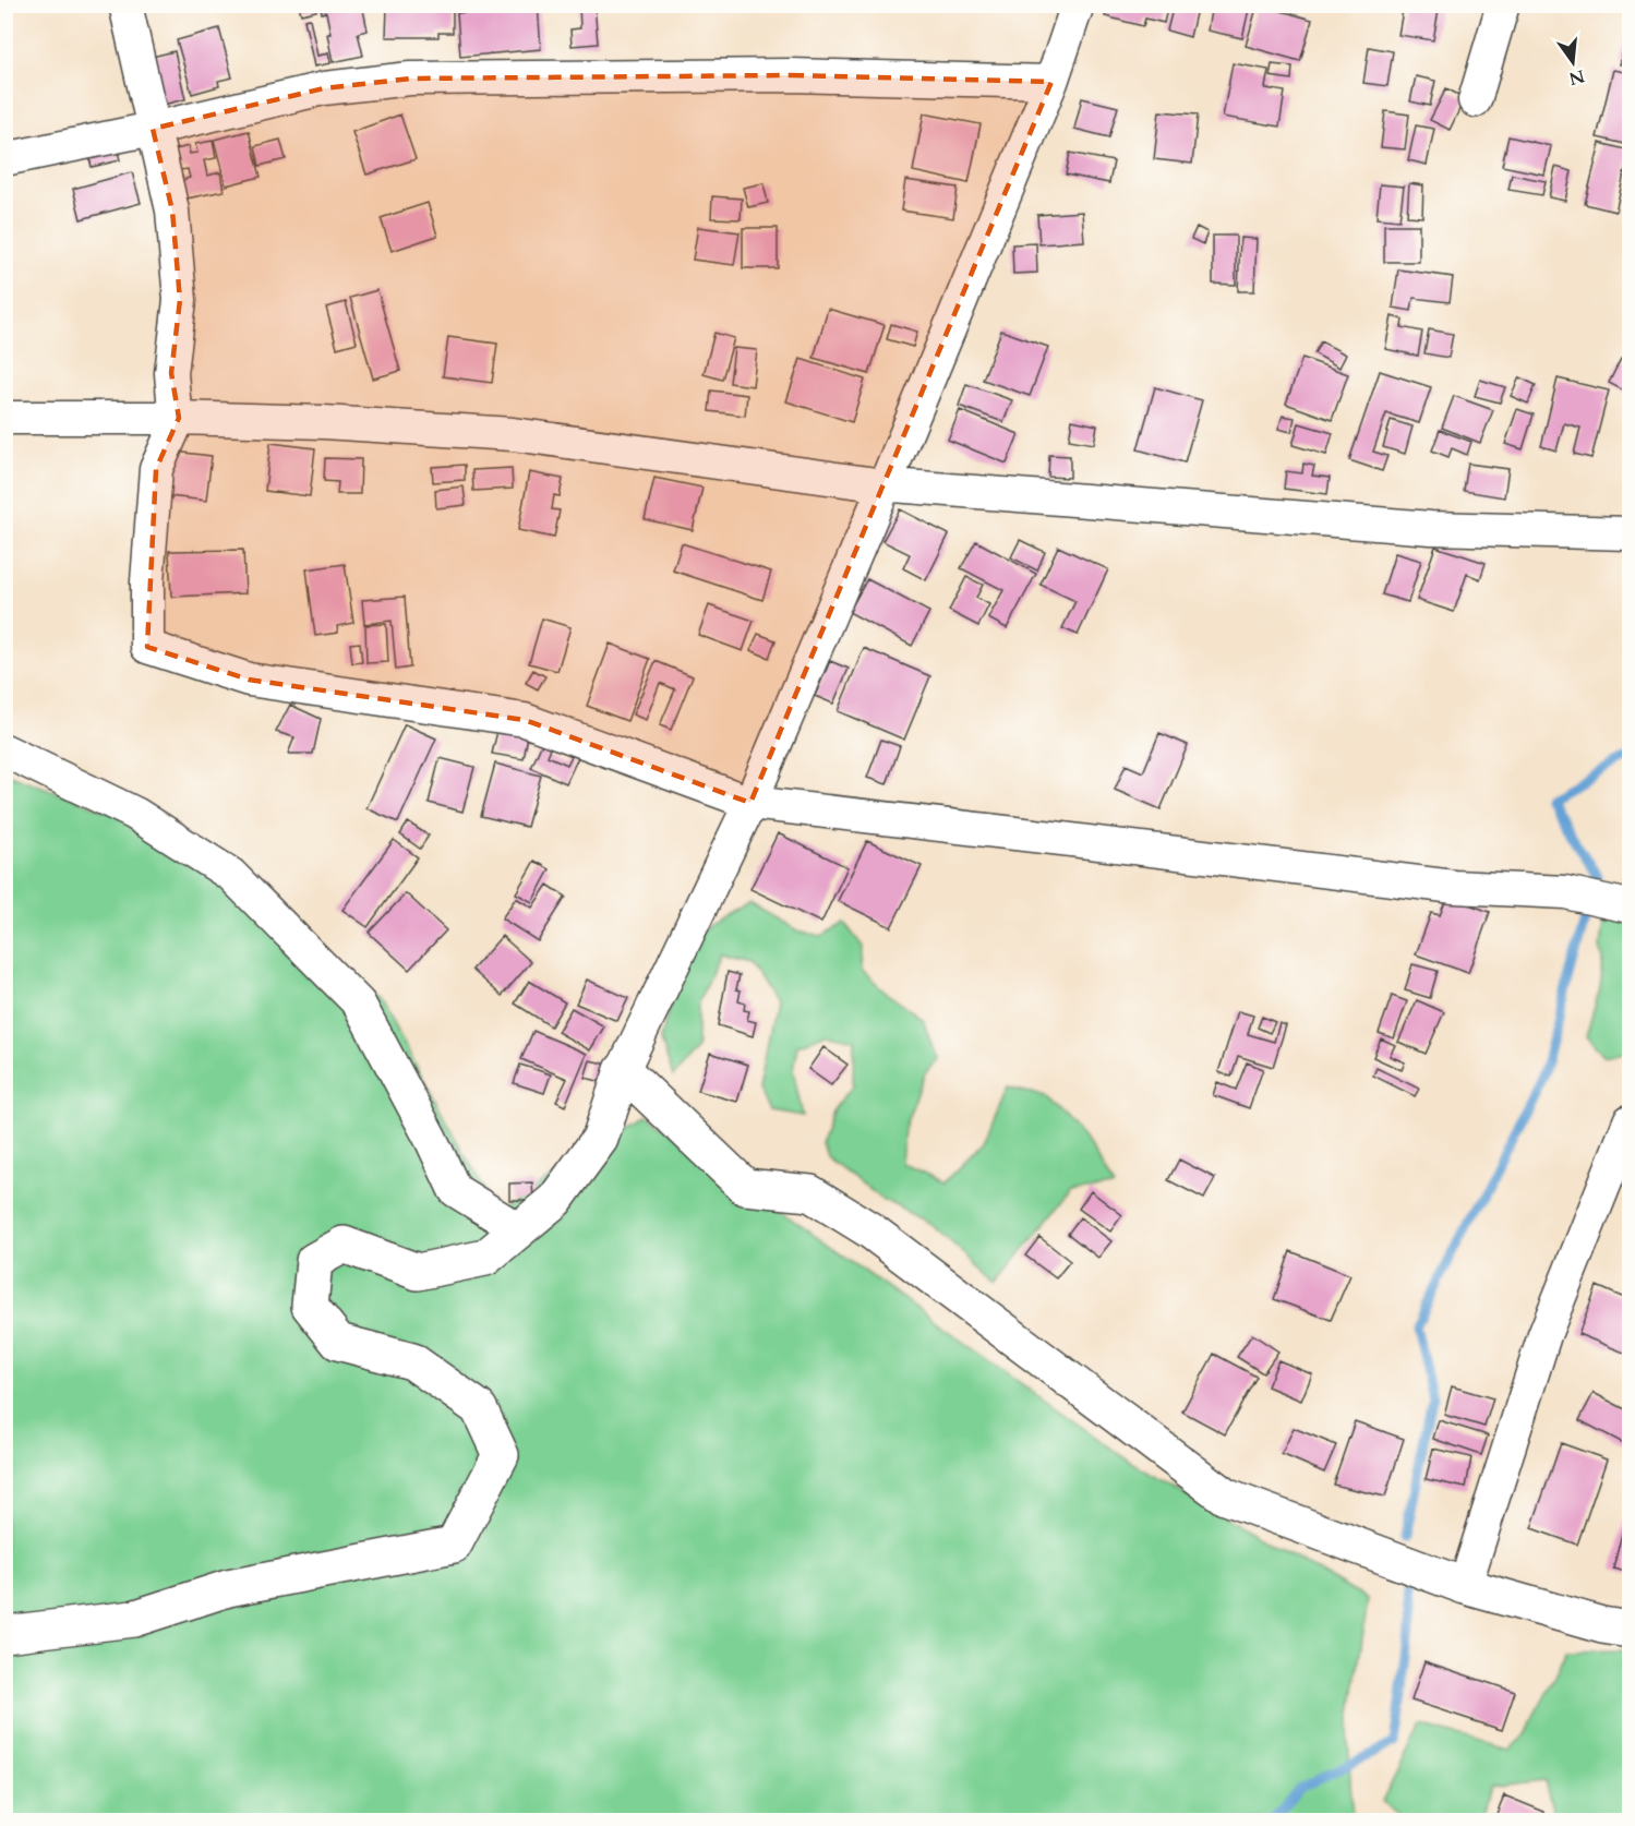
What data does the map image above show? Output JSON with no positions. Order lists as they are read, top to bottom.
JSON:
{
  "north": "bottom"
}
